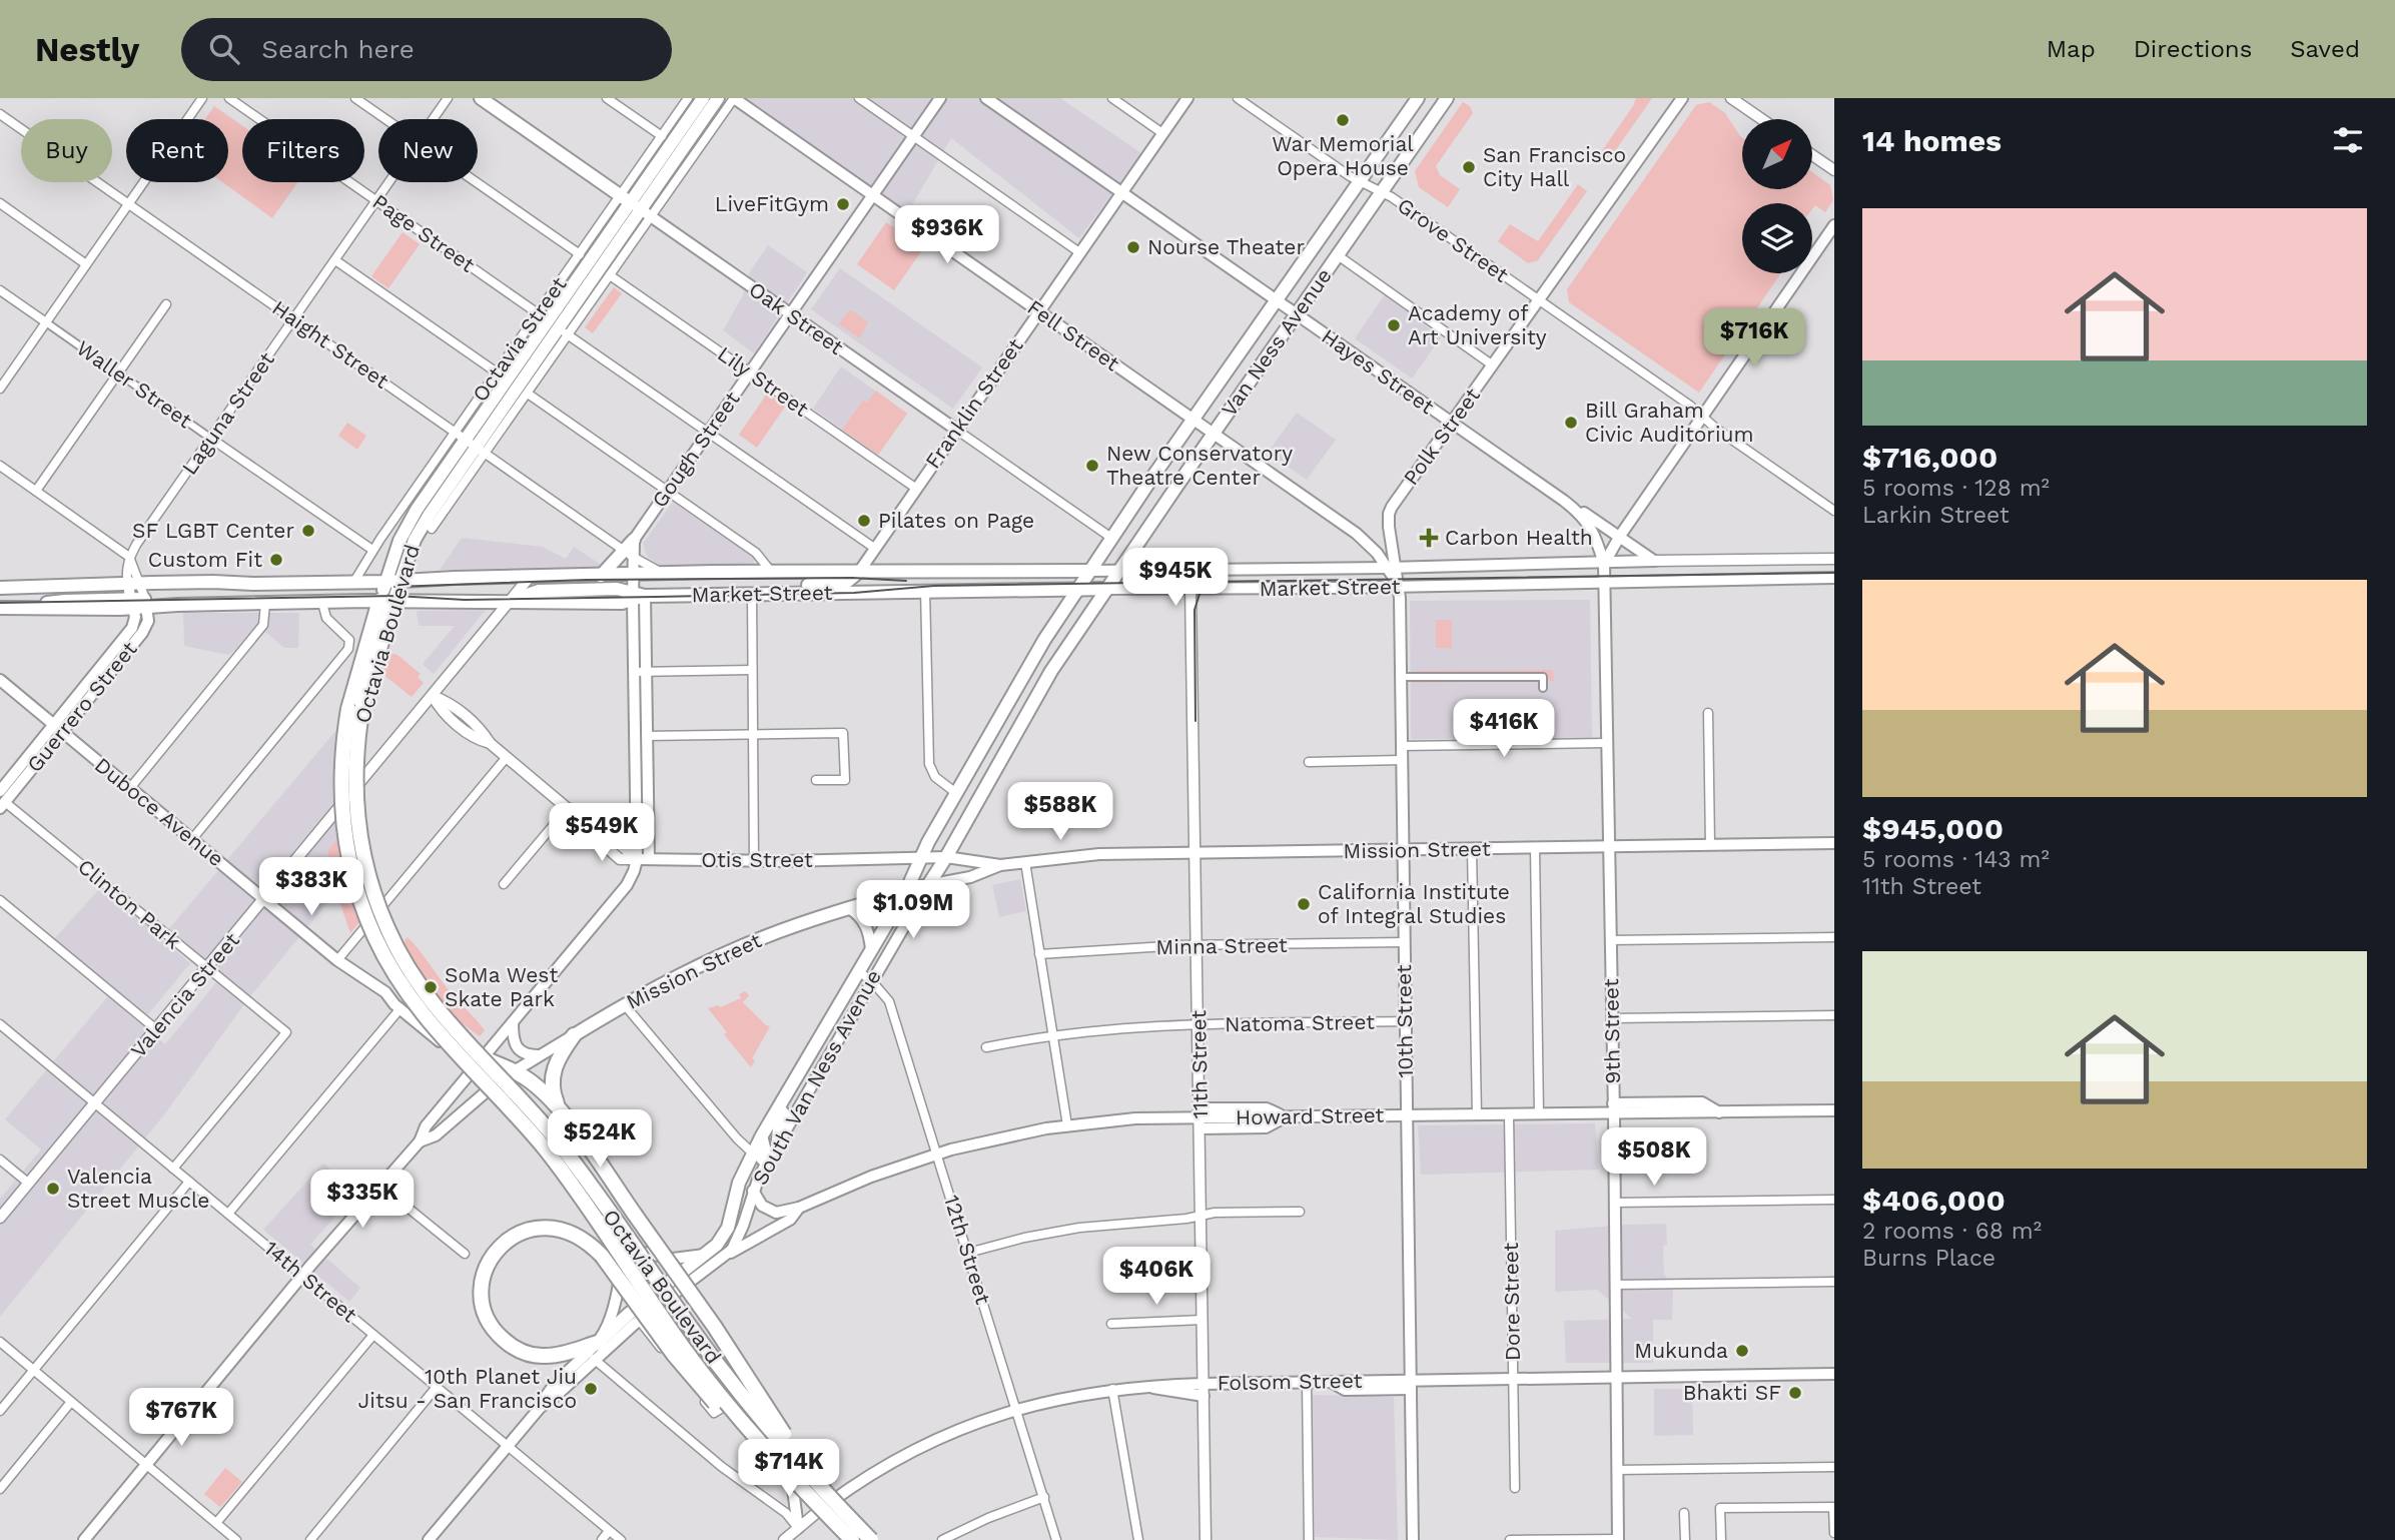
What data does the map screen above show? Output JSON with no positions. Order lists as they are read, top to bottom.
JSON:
{
  "streets": {
    "highway": ["Octavia Boulevard"],
    "main road": [
      "Oak Street",
      "Fell Street",
      "Van Ness Avenue",
      "Hayes Street",
      "Franklin Street",
      "Polk Street",
      "Gough Street",
      "Market Street",
      "Guerrero Street",
      "Duboce Avenue",
      "Mission Street",
      "Otis Street",
      "10th Street",
      "9th Street",
      "South Van Ness Avenue",
      "Howard Street",
      "Folsom Street"
    ],
    "street": [
      "Page Street",
      "Grove Street",
      "Octavia Street",
      "Haight Street",
      "Lily Street",
      "Waller Street",
      "Laguna Street",
      "Clinton Park",
      "Minna Street",
      "Valencia Street",
      "Natoma Street",
      "11th Street",
      "12th Street",
      "14th Street",
      "Dore Street"
    ]
  },
  "crossings": [
    ["Page Street", "Octavia Street"],
    ["Page Street", "Franklin Street"],
    ["Page Street", "Laguna Street"],
    ["Page Street", "Gough Street"],
    ["Page Street", "Octavia Boulevard"],
    ["Grove Street", "Van Ness Avenue"],
    ["Grove Street", "Polk Street"],
    ["Oak Street", "Octavia Street"],
    ["Oak Street", "Van Ness Avenue"],
    ["Oak Street", "Franklin Street"],
    ["Oak Street", "Gough Street"],
    ["Oak Street", "Octavia Boulevard"],
    ["Fell Street", "Octavia Street"],
    ["Fell Street", "Van Ness Avenue"],
    ["Fell Street", "Franklin Street"],
    ["Fell Street", "Polk Street"],
    ["Fell Street", "Gough Street"],
    ["Fell Street", "Market Street"],
    ["Octavia Street", "Haight Street"],
    ["Octavia Street", "Lily Street"],
    ["Octavia Street", "Waller Street"],
    ["Octavia Street", "Market Street"],
    ["Octavia Street", "Octavia Boulevard"],
    ["Van Ness Avenue", "Hayes Street"],
    ["Van Ness Avenue", "Market Street"],
    ["Van Ness Avenue", "South Van Ness Avenue"],
    ["Haight Street", "Laguna Street"],
    ["Haight Street", "Market Street"],
    ["Haight Street", "Octavia Boulevard"],
    ["Hayes Street", "Franklin Street"],
    ["Hayes Street", "Polk Street"],
    ["Lily Street", "Franklin Street"],
    ["Lily Street", "Gough Street"],
    ["Waller Street", "Laguna Street"],
    ["Franklin Street", "Market Street"],
    ["Polk Street", "Market Street"],
    ["Polk Street", "10th Street"],
    ["Market Street", "Octavia Boulevard"],
    ["Market Street", "Guerrero Street"],
    ["Market Street", "Valencia Street"],
    ["Market Street", "10th Street"],
    ["Market Street", "9th Street"],
    ["Market Street", "11th Street"],
    ["Market Street", "South Van Ness Avenue"],
    ["Guerrero Street", "Duboce Avenue"],
    ["Guerrero Street", "Clinton Park"],
    ["Duboce Avenue", "Mission Street"],
    ["Duboce Avenue", "Valencia Street"],
    ["Duboce Avenue", "South Van Ness Avenue"],
    ["Duboce Avenue", "Folsom Street"],
    ["Mission Street", "Otis Street"],
    ["Mission Street", "10th Street"],
    ["Mission Street", "9th Street"],
    ["Mission Street", "11th Street"],
    ["Mission Street", "South Van Ness Avenue"],
    ["Mission Street", "14th Street"],
    ["Otis Street", "South Van Ness Avenue"],
    ["Clinton Park", "Valencia Street"],
    ["Clinton Park", "14th Street"],
    ["Minna Street", "10th Street"],
    ["Minna Street", "11th Street"],
    ["Valencia Street", "14th Street"],
    ["10th Street", "Natoma Street"],
    ["10th Street", "Howard Street"],
    ["10th Street", "Folsom Street"],
    ["Natoma Street", "11th Street"],
    ["9th Street", "Howard Street"],
    ["9th Street", "Folsom Street"],
    ["11th Street", "Howard Street"],
    ["11th Street", "Folsom Street"],
    ["South Van Ness Avenue", "Howard Street"],
    ["South Van Ness Avenue", "12th Street"],
    ["South Van Ness Avenue", "14th Street"],
    ["Howard Street", "12th Street"],
    ["Howard Street", "Dore Street"],
    ["12th Street", "Folsom Street"],
    ["Dore Street", "Folsom Street"]
  ],
  "places": {
    "other": [
      "War Memorial Opera House",
      "San Francisco City Hall",
      "LiveFitGym",
      "Nourse Theater",
      "Academy of Art University",
      "Bill Graham Civic Auditorium",
      "New Conservatory Theatre Center",
      "Pilates on Page",
      "SF LGBT Center",
      "Custom Fit",
      "California Institute of Integral Studies",
      "SoMa West Skate Park",
      "Valencia Street Muscle",
      "Mukunda",
      "10th Planet Jiu Jitsu - San Francisco",
      "Bhakti SF"
    ],
    "health": ["Carbon Health"]
  },
  "north": "top right",
  "page": {
    "header": "Nestly",
    "search": "Search here",
    "nav": ["Map", "Directions", "Saved"],
    "heading": "14 homes",
    "chip": [
      "Buy",
      "Rent",
      "Filters",
      "New"
    ],
    "list": [
      {
        "name": "$716,000",
        "note": "5 rooms · 128 m² · Larkin Street"
      },
      {
        "name": "$945,000",
        "note": "5 rooms · 143 m² · 11th Street"
      },
      {
        "name": "$406,000",
        "note": "2 rooms · 68 m² · Burns Place"
      }
    ],
    "price": [
      "$936K",
      "$716K",
      "$945K",
      "$416K",
      "$588K",
      "$549K",
      "$383K",
      "$1.09M",
      "$524K",
      "$508K",
      "$335K",
      "$406K",
      "$767K",
      "$714K"
    ]
  }
}
